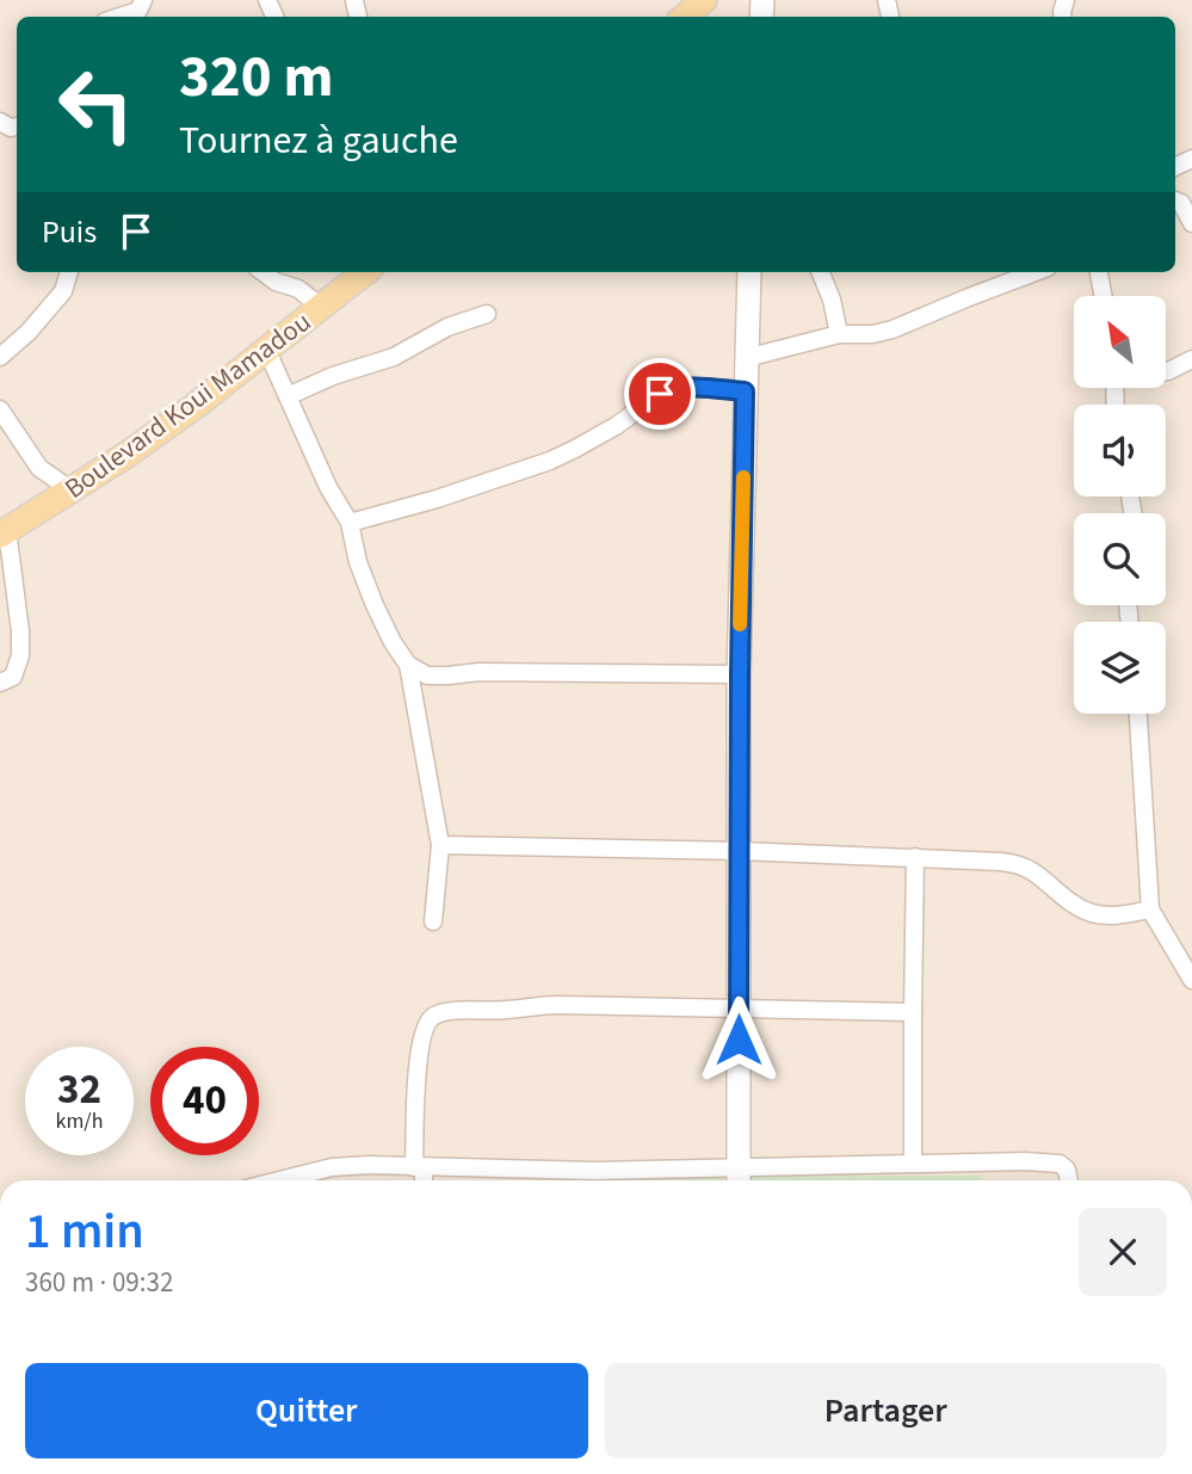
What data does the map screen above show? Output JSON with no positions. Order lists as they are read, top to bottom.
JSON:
{
  "streets": {
    "main road": ["Boulevard Koui Mamadou"]
  },
  "north": "top left",
  "page": {
    "turn": ["320 m", "Tournez à gauche"],
    "then": "Puis",
    "speed": "32 km/h",
    "limit": "40",
    "heading": ["1 min", "360 m · 09:32"],
    "buttons": ["Quitter", "Partager"]
  }
}
